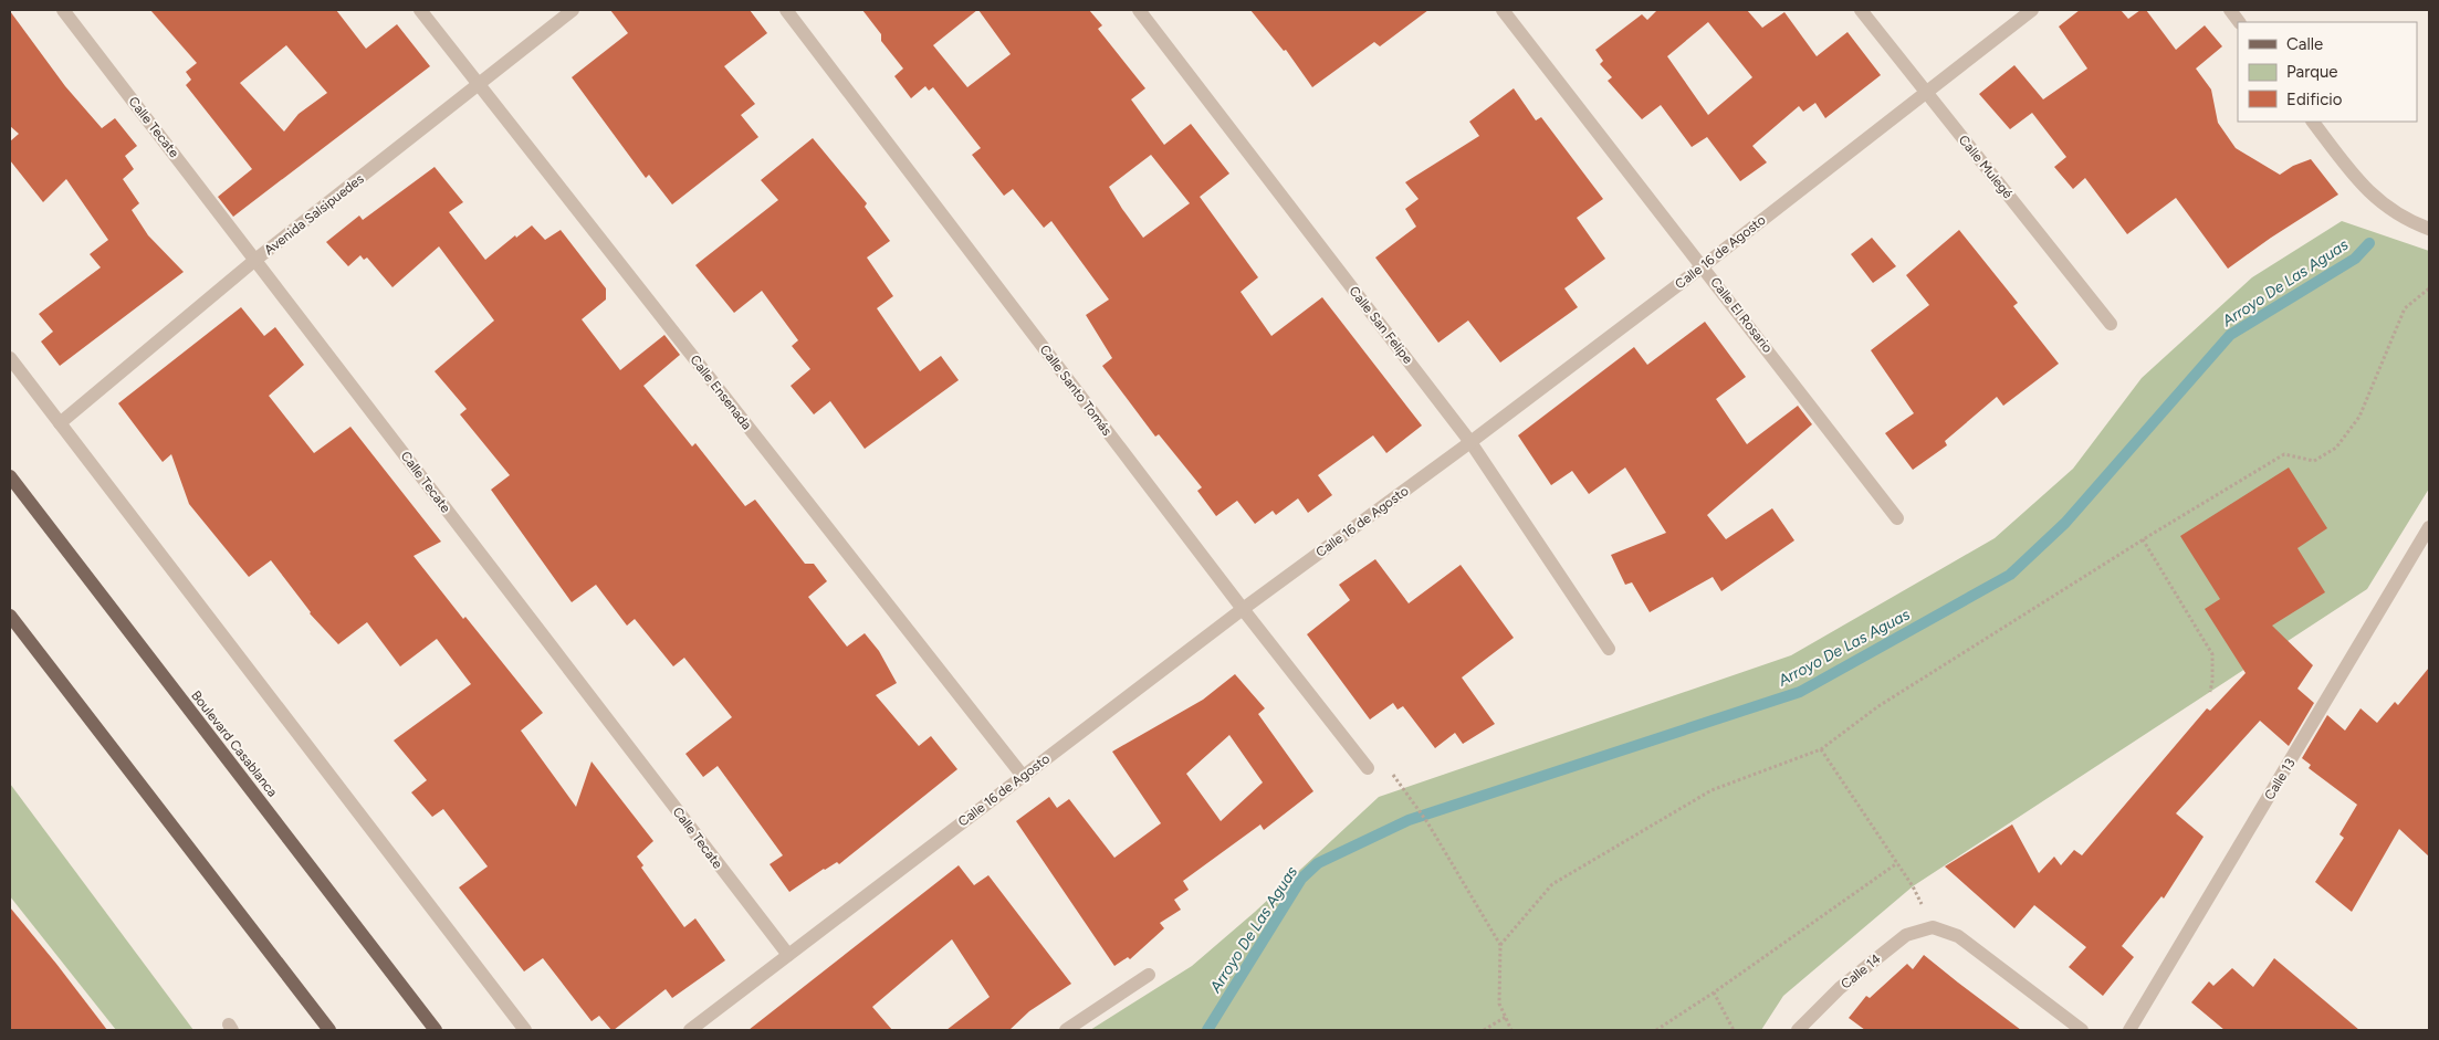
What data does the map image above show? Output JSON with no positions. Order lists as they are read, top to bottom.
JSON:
{
  "streets": {
    "main road": ["Boulevard Casablanca"],
    "street": [
      "Calle Tecate",
      "Calle Mulegé",
      "Avenida Salsipuedes",
      "Calle 16 de Agosto",
      "Calle El Rosario",
      "Calle San Felipe",
      "Calle Santo Tomás",
      "Calle Ensenada",
      "Calle 13",
      "Calle 14"
    ]
  },
  "crossings": [
    ["Calle Tecate", "Avenida Salsipuedes"],
    ["Calle Tecate", "Calle 16 de Agosto"],
    ["Calle Mulegé", "Calle 16 de Agosto"],
    ["Avenida Salsipuedes", "Calle Ensenada"],
    ["Calle 16 de Agosto", "Calle El Rosario"],
    ["Calle 16 de Agosto", "Calle San Felipe"],
    ["Calle 16 de Agosto", "Calle Santo Tomás"],
    ["Calle 16 de Agosto", "Calle Ensenada"]
  ],
  "water": ["Arroyo De Las Aguas"],
  "legend": ["Calle", "Parque", "Edificio"]
}
